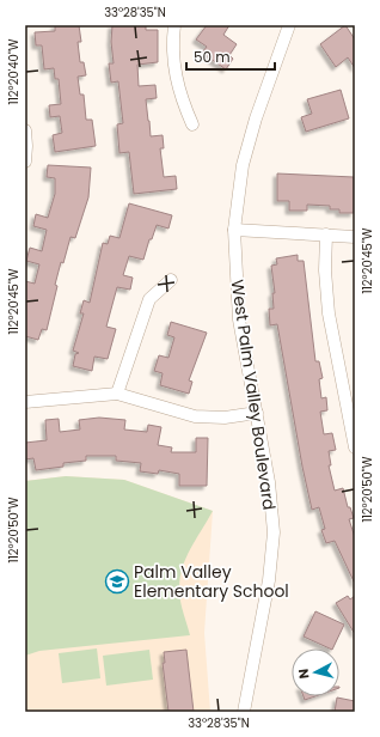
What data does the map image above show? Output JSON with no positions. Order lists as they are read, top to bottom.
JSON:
{
  "streets": {
    "street": ["West Palm Valley Boulevard"]
  },
  "places": {
    "school or university": ["Palm Valley Elementary School"]
  },
  "scale_bar": "50 m",
  "north": "left",
  "coordinates": [
    "33°28'35\"N",
    "112°20'40\"W",
    "112°20'45\"W",
    "112°20'50\"W"
  ]
}
